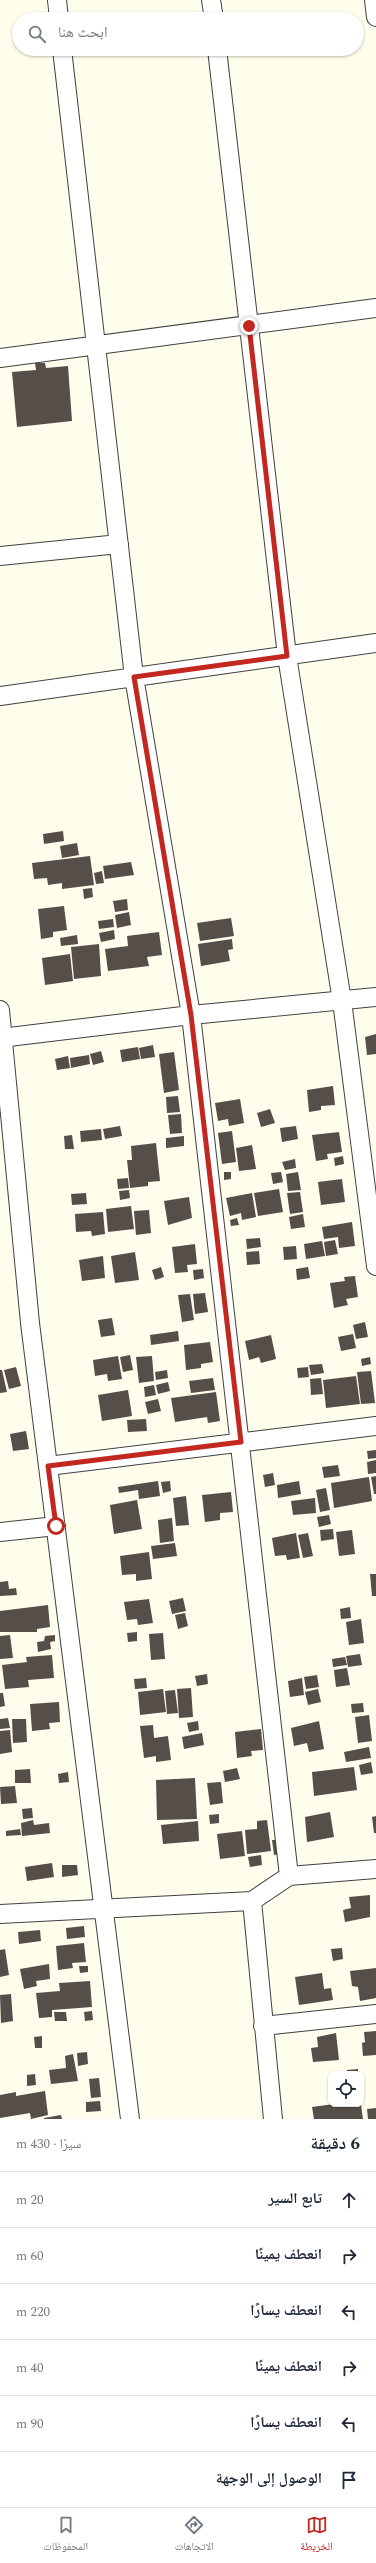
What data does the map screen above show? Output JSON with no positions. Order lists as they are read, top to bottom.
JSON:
{
  "page": {
    "search": "ابحث هنا",
    "heading": ["6 دقيقة", "سيرًا · 430 m"],
    "list": [
      ["تابع السير", "20 m"],
      ["انعطف يمينًا", "60 m"],
      ["انعطف يسارًا", "220 m"],
      ["انعطف يمينًا", "40 m"],
      ["انعطف يسارًا", "90 m"],
      "الوصول إلى الوجهة"
    ],
    "nav": ["الخريطة", "الاتجاهات", "المحفوظات"]
  }
}
